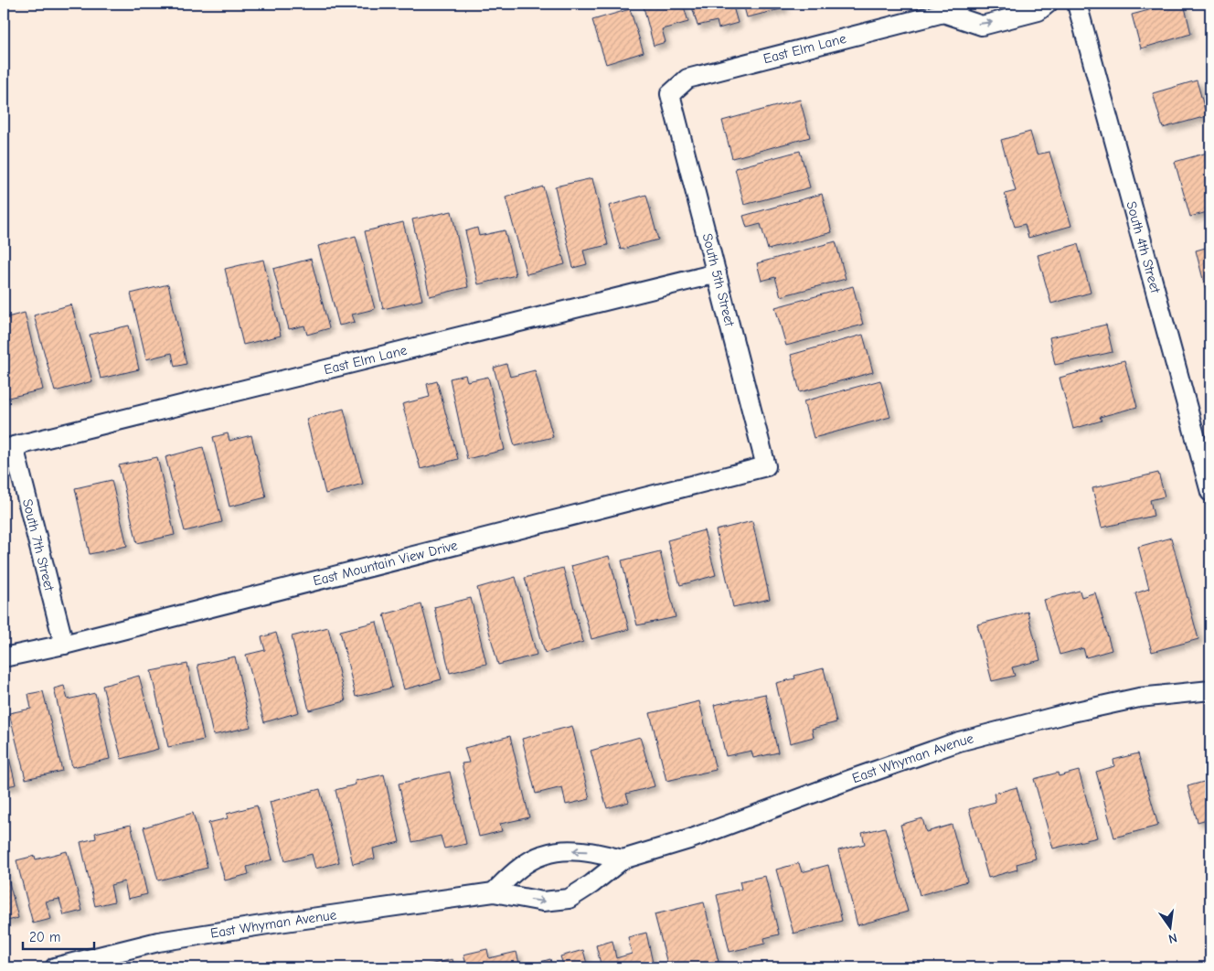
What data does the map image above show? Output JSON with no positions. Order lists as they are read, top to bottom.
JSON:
{
  "streets": {
    "street": [
      "East Elm Lane",
      "South 4th Street",
      "South 5th Street",
      "South 7th Street",
      "East Mountain View Drive",
      "East Whyman Avenue"
    ]
  },
  "crossings": [
    ["East Elm Lane", "South 5th Street"],
    ["East Elm Lane", "South 7th Street"],
    ["South 5th Street", "East Mountain View Drive"],
    ["South 7th Street", "East Mountain View Drive"]
  ],
  "scale_bar": "20 m",
  "north": "bottom"
}
